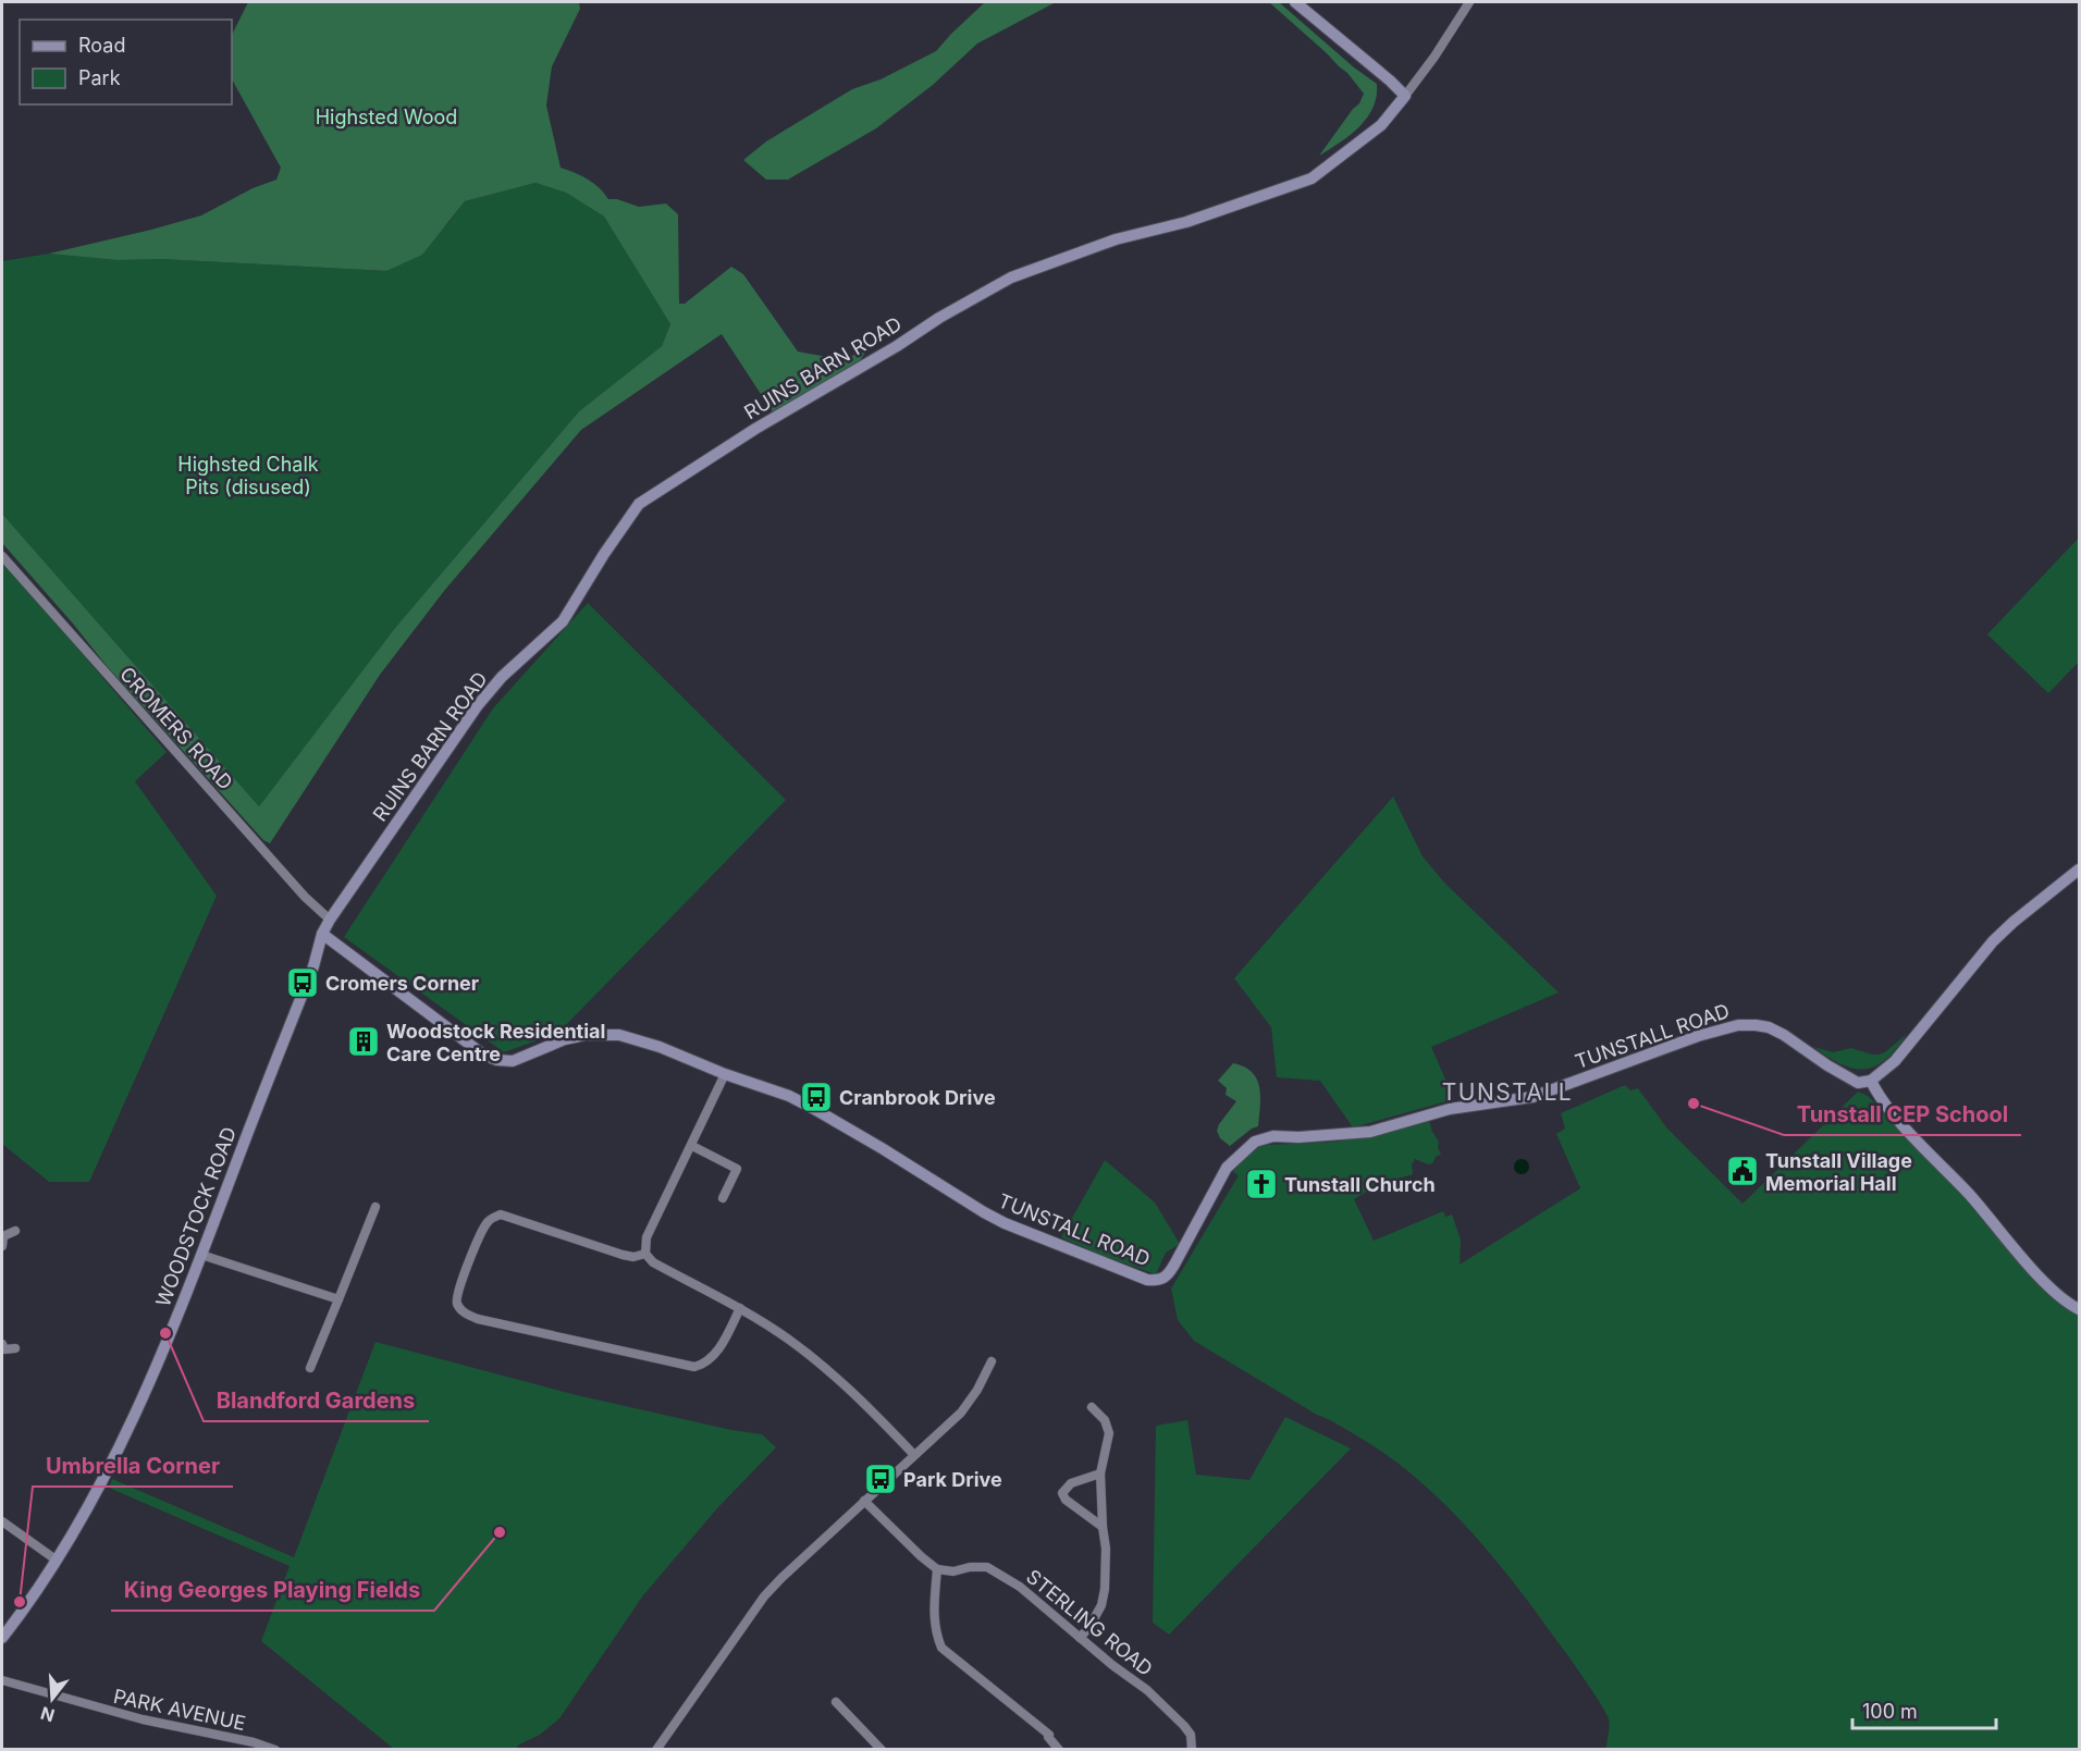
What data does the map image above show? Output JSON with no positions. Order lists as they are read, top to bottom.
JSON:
{
  "streets": {
    "street": [
      "RUINS BARN ROAD",
      "CROMERS ROAD",
      "TUNSTALL ROAD",
      "WOODSTOCK ROAD",
      "STERLING ROAD",
      "PARK AVENUE"
    ]
  },
  "crossings": [
    ["RUINS BARN ROAD", "CROMERS ROAD"],
    ["RUINS BARN ROAD", "TUNSTALL ROAD"],
    ["RUINS BARN ROAD", "WOODSTOCK ROAD"],
    ["TUNSTALL ROAD", "WOODSTOCK ROAD"]
  ],
  "districts": ["TUNSTALL"],
  "parks": ["Highsted Wood", "Highsted Chalk Pits (disused)"],
  "places": {
    "bus stop": ["Cromers Corner", "Cranbrook Drive", "Park Drive"],
    "building": ["Woodstock Residential Care Centre"],
    "other": [
      "Tunstall CEP School",
      "Blandford Gardens",
      "King Georges Playing Fields",
      "Umbrella Corner"
    ],
    "public building": ["Tunstall Village Memorial Hall"],
    "church": ["Tunstall Church"]
  },
  "legend": ["Road", "Park"],
  "scale_bar": "100 m",
  "north": "bottom"
}
